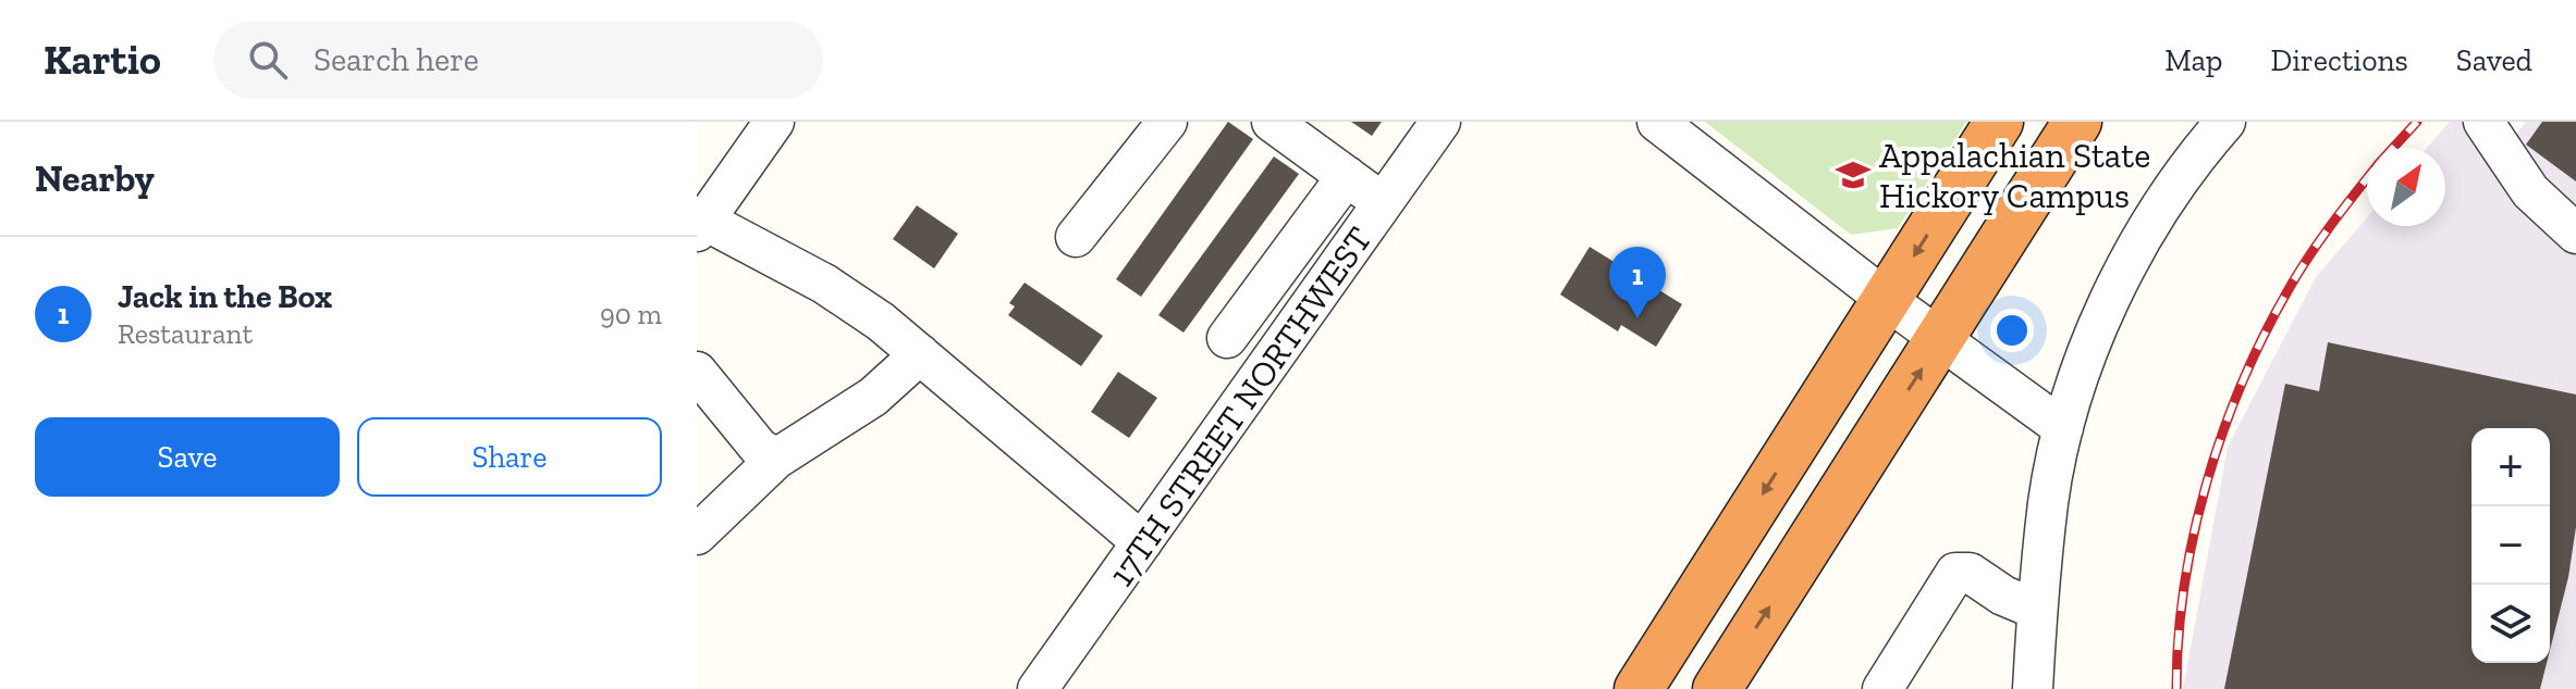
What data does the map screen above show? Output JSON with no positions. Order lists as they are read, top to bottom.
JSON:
{
  "streets": {
    "street": ["17TH STREET NORTHWEST"]
  },
  "places": {
    "school or university": ["Appalachian State Hickory Campus"]
  },
  "north": "top right",
  "page": {
    "header": "Kartio",
    "search": "Search here",
    "nav": ["Map", "Directions", "Saved"],
    "heading": "Nearby",
    "list": [
      {
        "mark": "1",
        "name": "Jack in the Box",
        "note": "Restaurant",
        "value": "90 m"
      }
    ],
    "pins": "1",
    "buttons": ["Save", "Share"],
    "map_buttons": ["+", "−"]
  }
}
